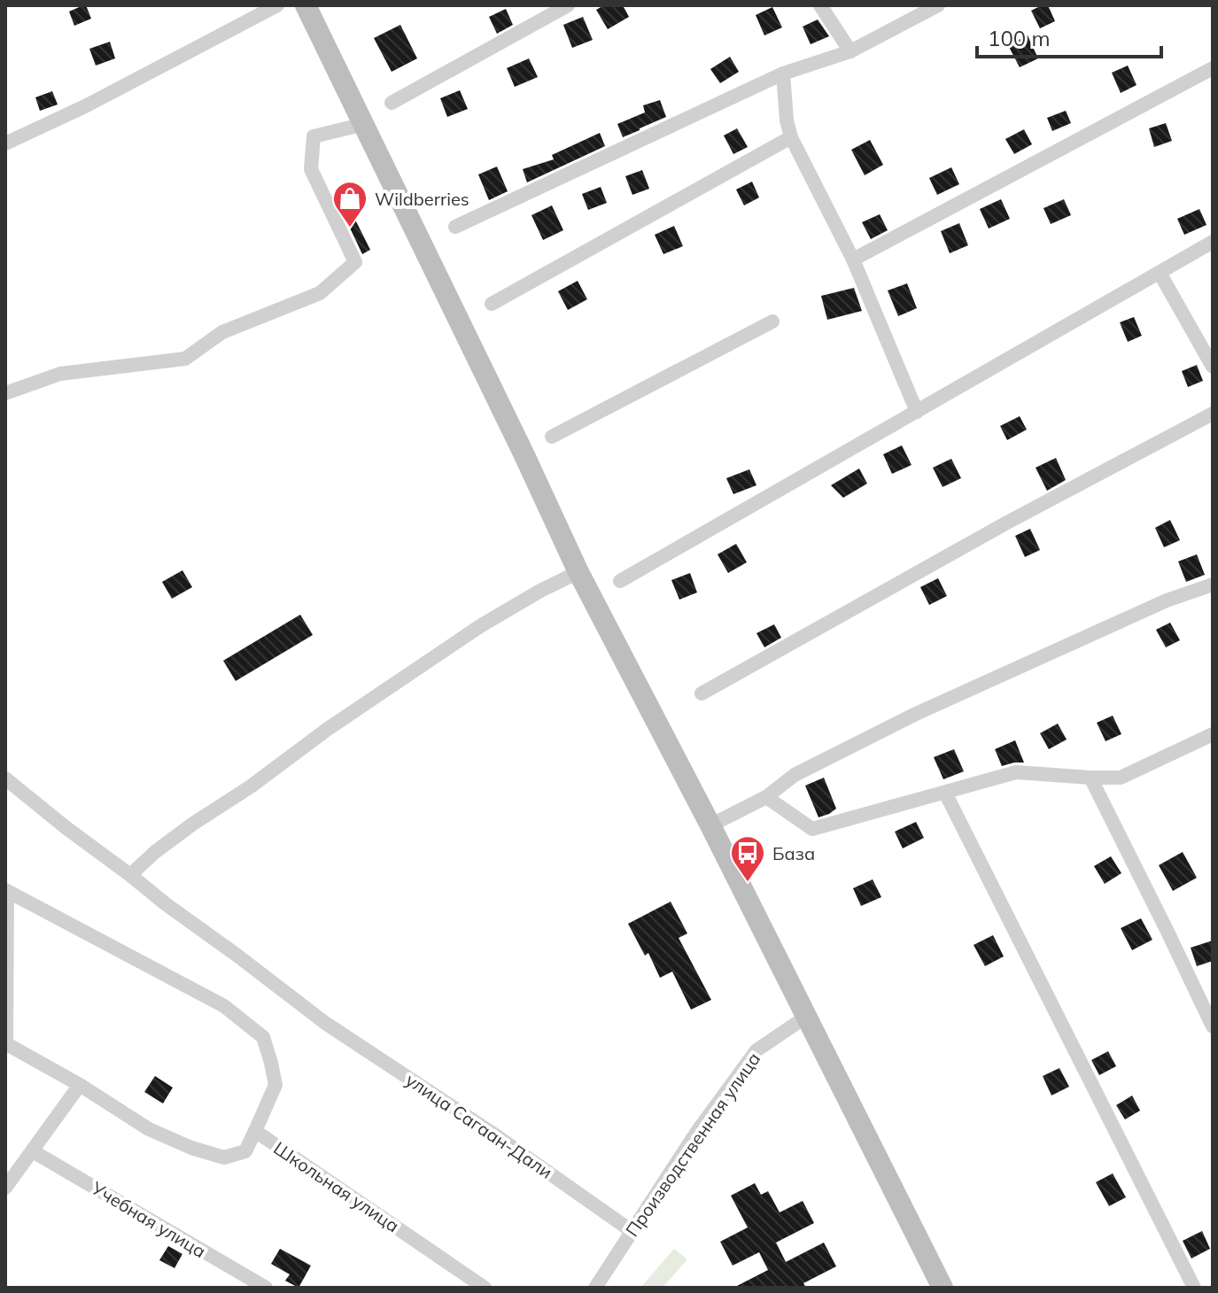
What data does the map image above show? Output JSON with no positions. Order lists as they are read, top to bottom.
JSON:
{
  "streets": {
    "street": [
      "улица Сагаан-Дали",
      "Производственная улица",
      "Школьная улица",
      "Учебная улица"
    ]
  },
  "crossings": [
    ["улица Сагаан-Дали", "Производственная улица"]
  ],
  "places": {
    "shop": ["Wildberries"],
    "bus stop": ["База"]
  },
  "scale_bar": "100 m"
}
